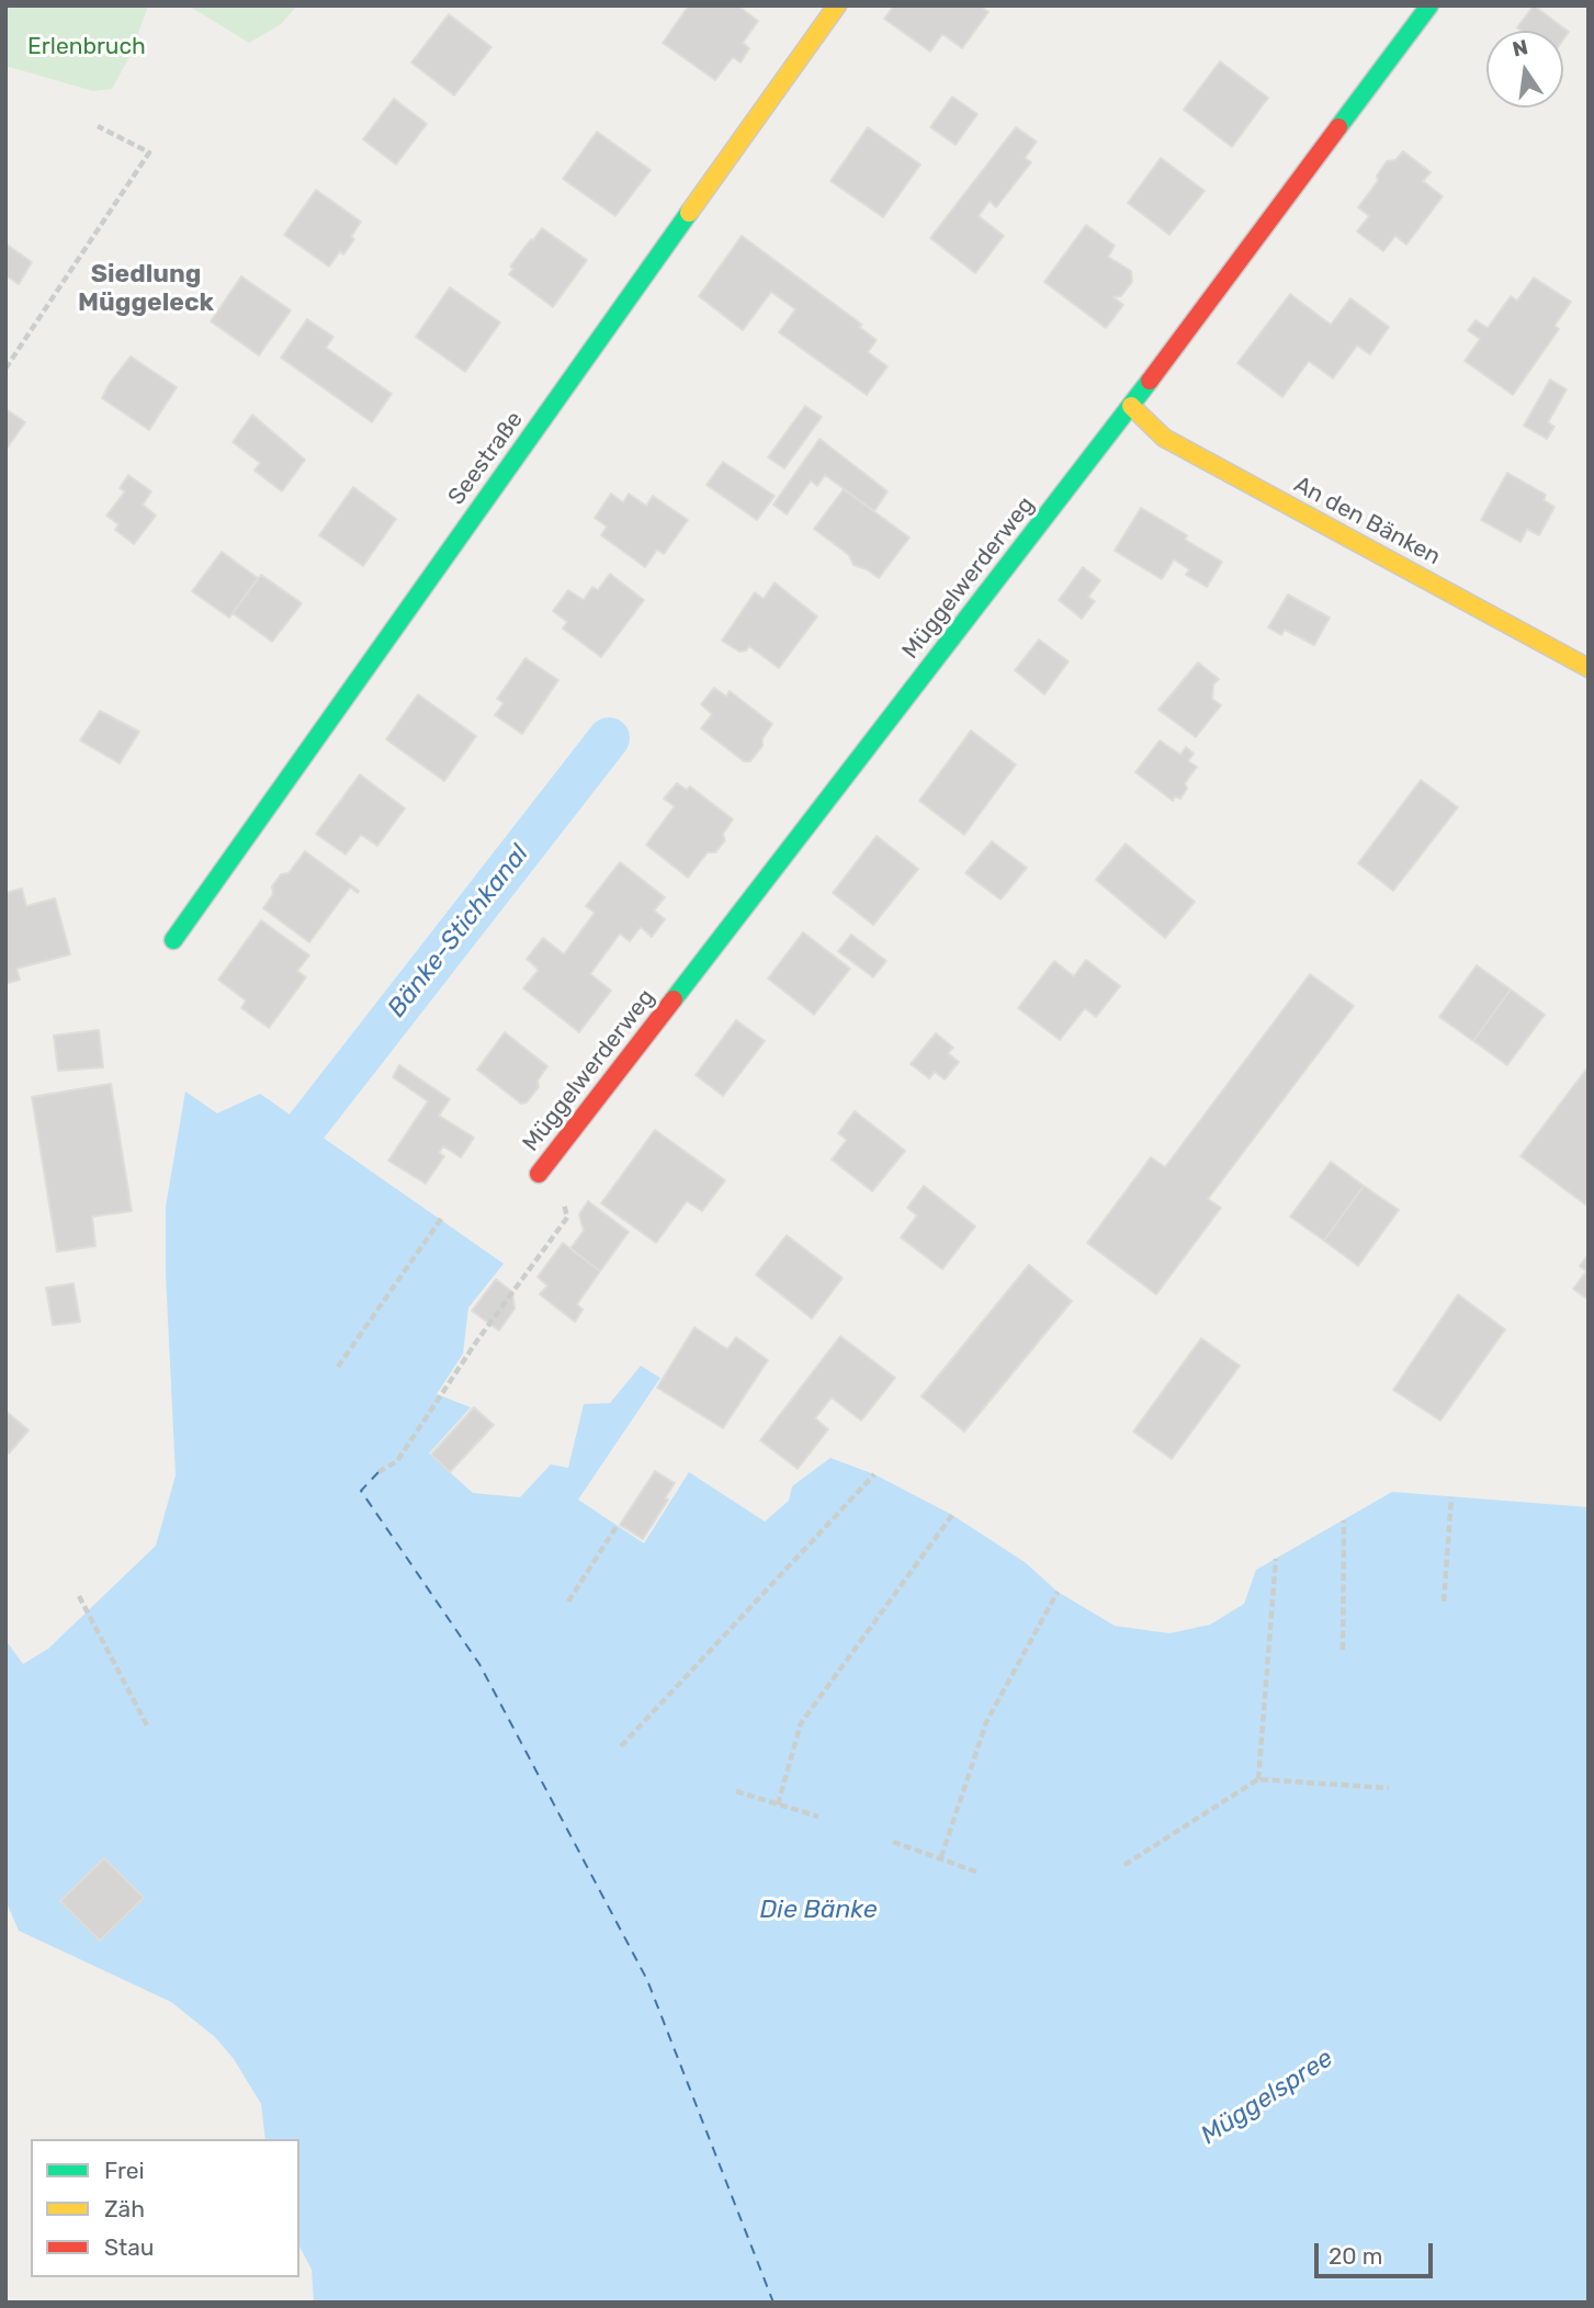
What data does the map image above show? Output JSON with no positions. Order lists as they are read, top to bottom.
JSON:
{
  "streets": {
    "street": ["Seestraße", "An den Bänken", "Müggelwerderweg"]
  },
  "crossings": [
    ["An den Bänken", "Müggelwerderweg"]
  ],
  "districts": ["Siedlung Müggeleck"],
  "water": ["Bänke-Stichkanal", "Die Bänke", "Müggelspree"],
  "parks": ["Erlenbruch"],
  "legend": ["Frei", "Zäh", "Stau"],
  "scale_bar": "20 m",
  "north": "top"
}
